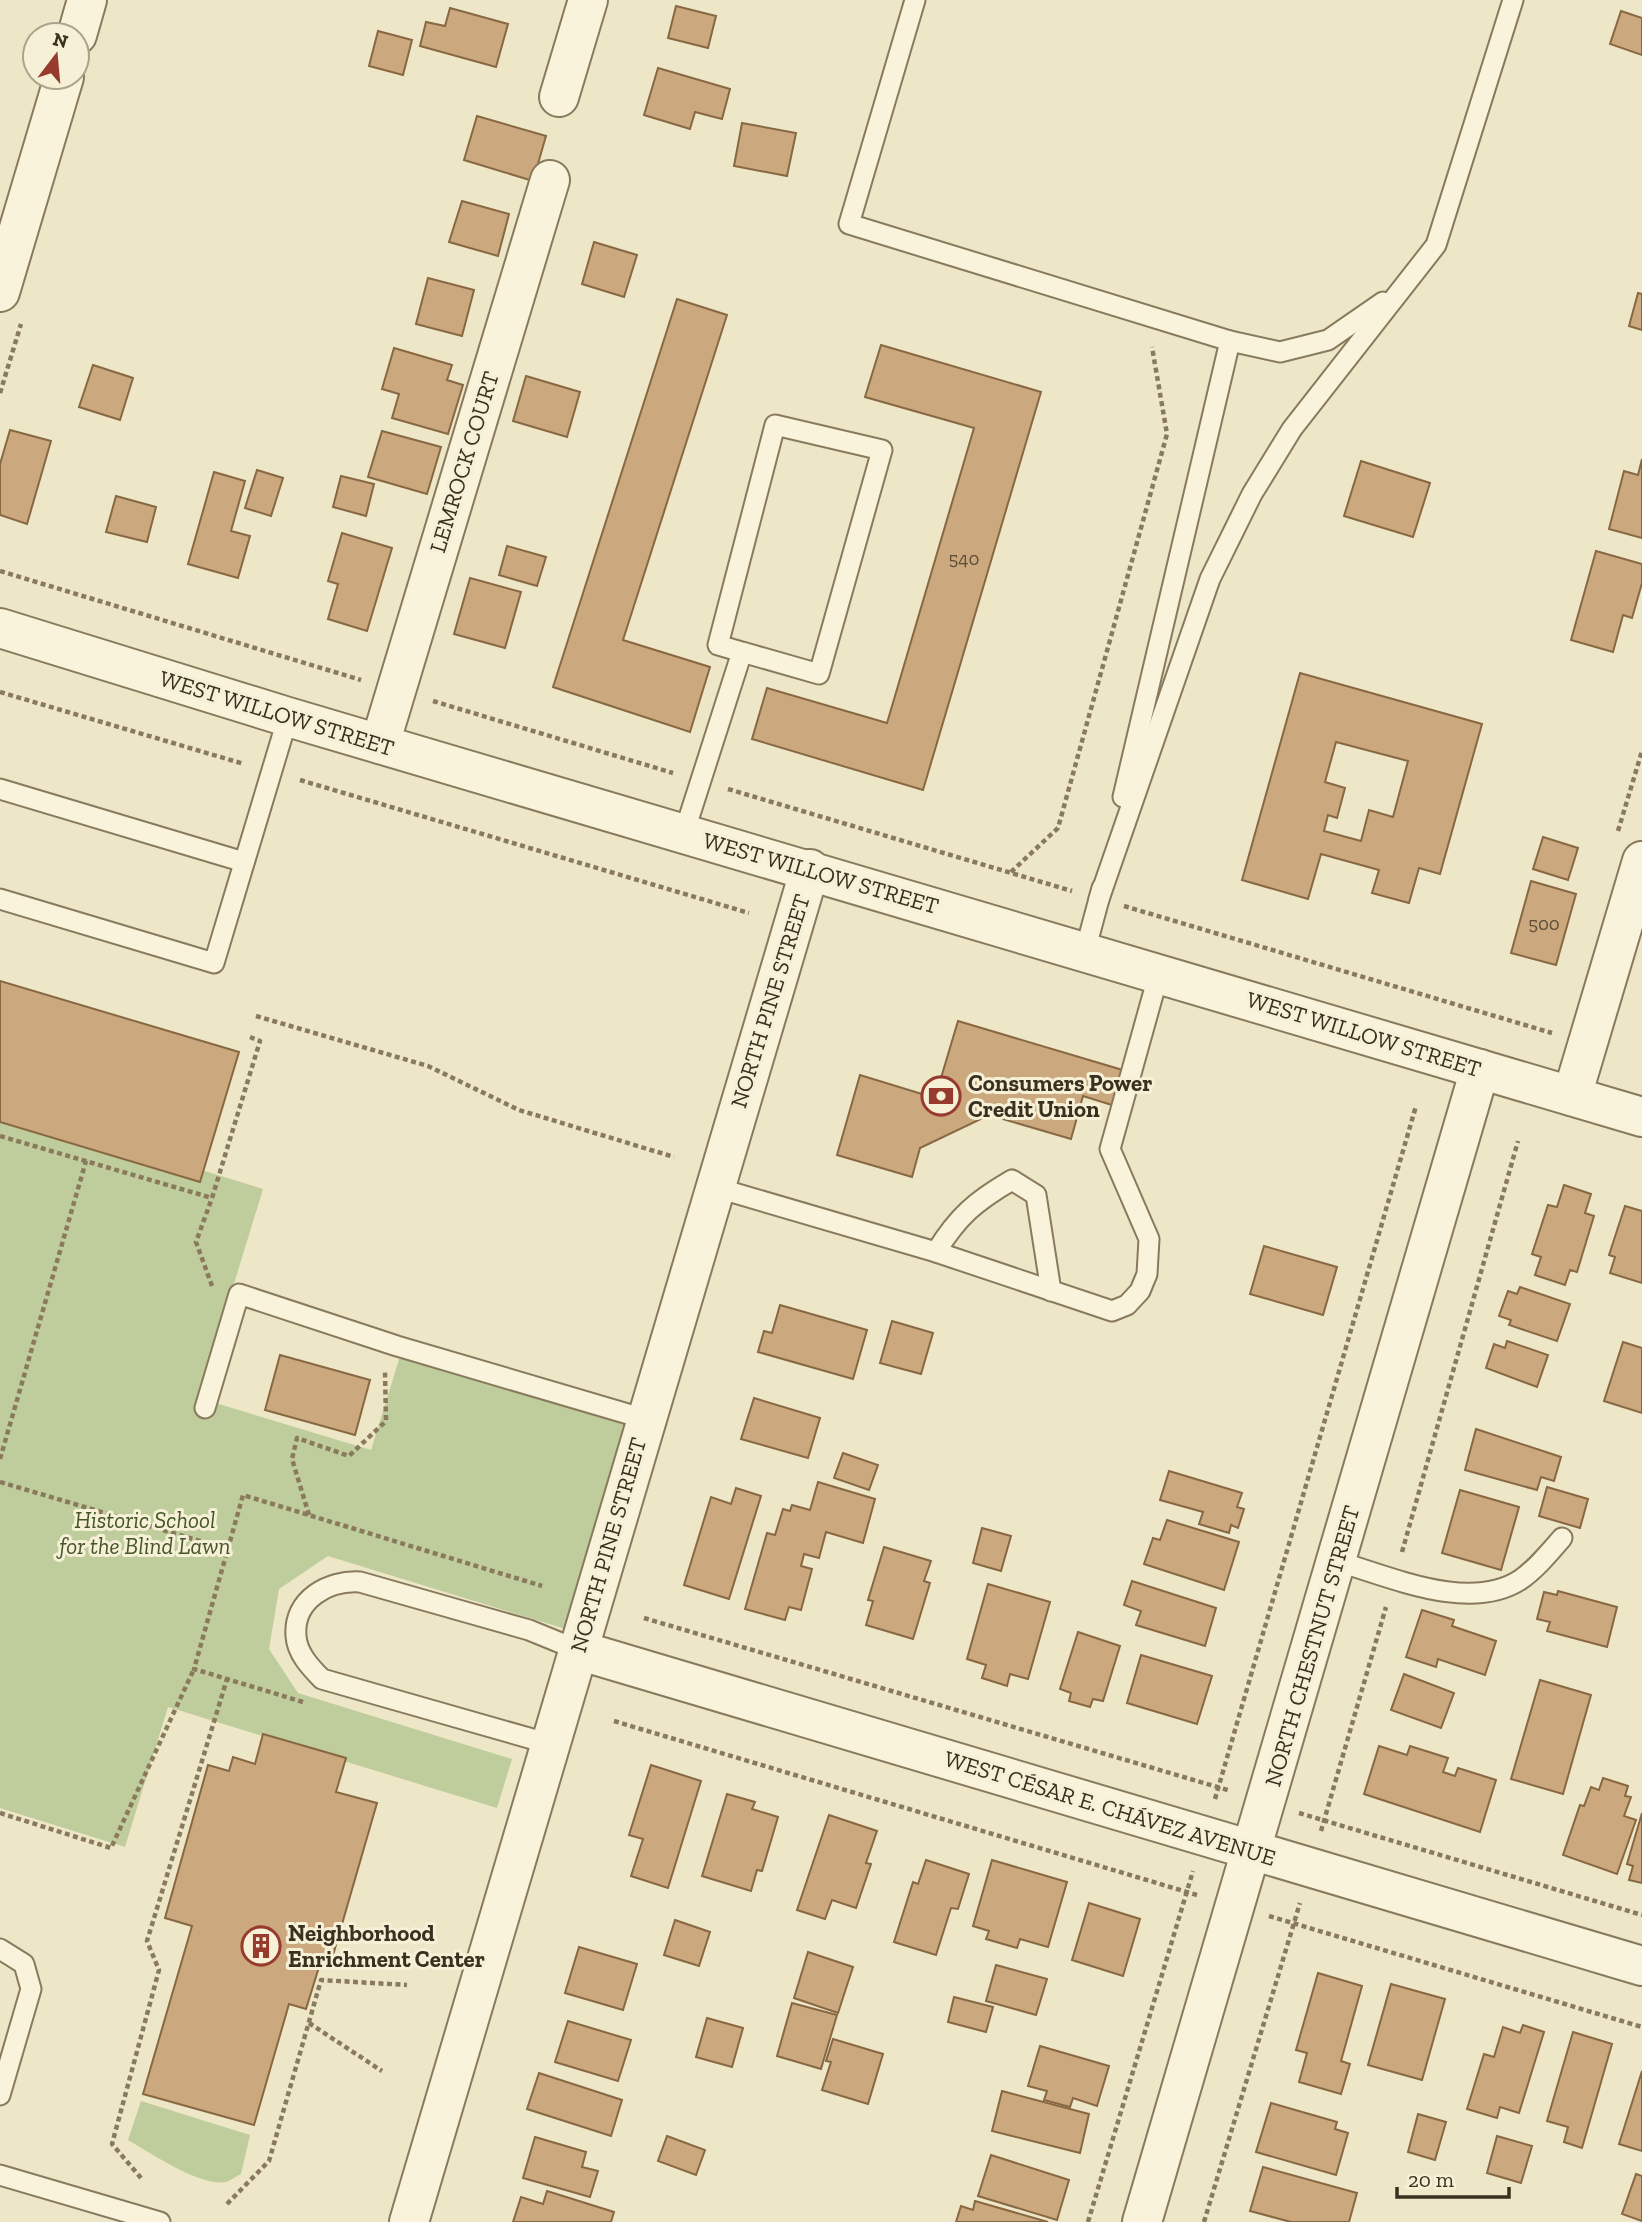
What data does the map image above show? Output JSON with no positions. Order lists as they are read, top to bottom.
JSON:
{
  "streets": {
    "street": [
      "LEMROCK COURT",
      "WEST WILLOW STREET",
      "NORTH PINE STREET",
      "NORTH CHESTNUT STREET",
      "WEST CÉSAR E. CHÁVEZ AVENUE"
    ]
  },
  "crossings": [
    ["LEMROCK COURT", "WEST WILLOW STREET"],
    ["WEST WILLOW STREET", "NORTH PINE STREET"],
    ["WEST WILLOW STREET", "NORTH CHESTNUT STREET"],
    ["NORTH PINE STREET", "WEST CÉSAR E. CHÁVEZ AVENUE"],
    ["NORTH CHESTNUT STREET", "WEST CÉSAR E. CHÁVEZ AVENUE"]
  ],
  "parks": ["Historic School for the Blind Lawn"],
  "places": {
    "bank": ["Consumers Power Credit Union"],
    "building": ["Neighborhood Enrichment Center"]
  },
  "house_numbers": ["540", "500"],
  "scale_bar": "20 m",
  "north": "top"
}
